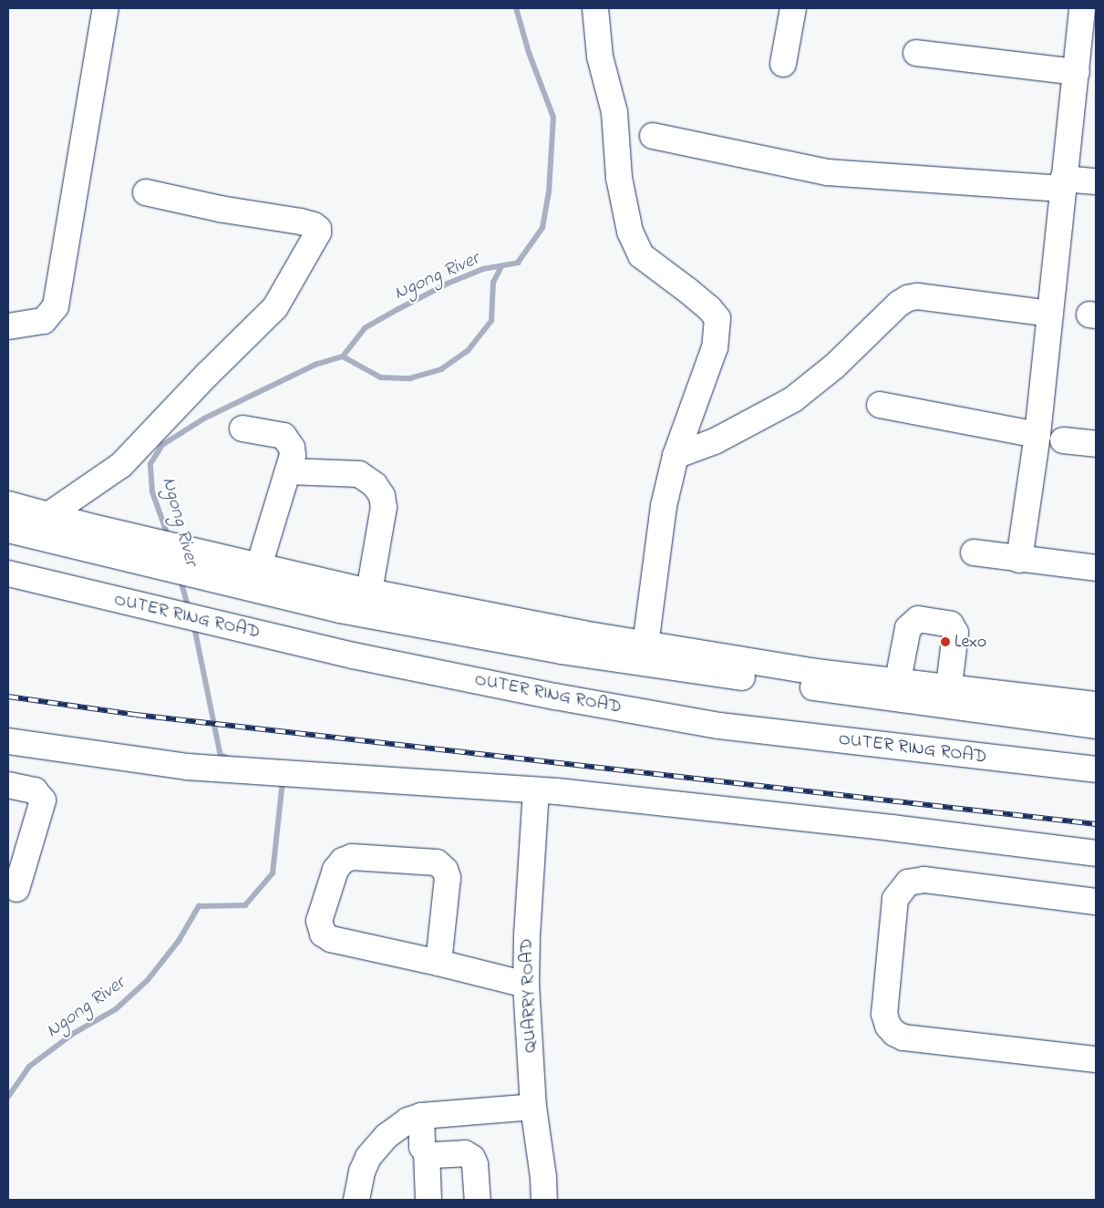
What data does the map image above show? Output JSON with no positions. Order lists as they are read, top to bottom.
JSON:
{
  "streets": {
    "street": ["OUTER RING ROAD", "QUARRY ROAD"]
  },
  "water": ["Ngong River"],
  "places": ["Lexo"]
}
